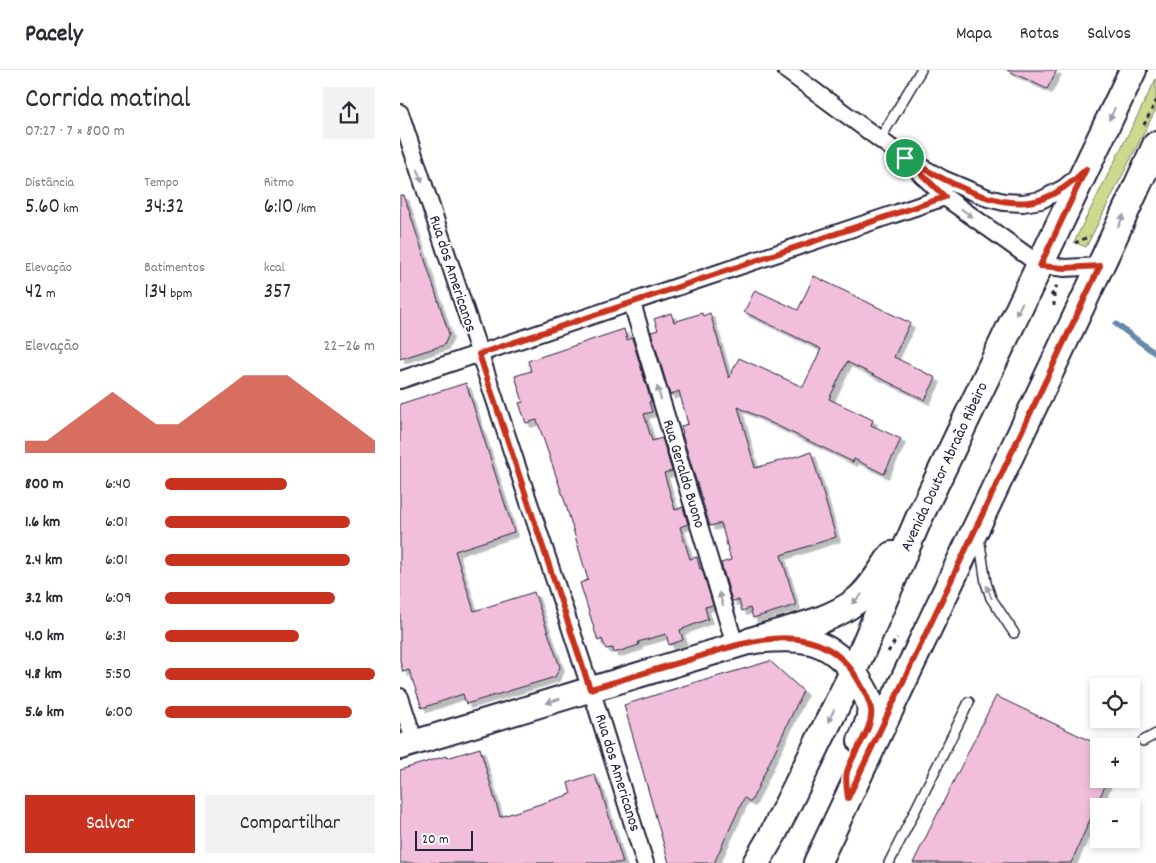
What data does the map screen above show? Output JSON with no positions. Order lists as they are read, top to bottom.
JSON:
{
  "streets": {
    "main road": ["Avenida Doutor Abraão Ribeiro"],
    "street": ["Rua dos Americanos", "Rua Geraldo Buono"]
  },
  "one_way": ["Rua Geraldo Buono"],
  "scale_bar": "20 m",
  "page": {
    "header": "Pacely",
    "nav": ["Mapa", "Rotas", "Salvos"],
    "heading": ["Corrida matinal", "07:27 · 7 × 800 m"],
    "stats": [
      ["Distância", "5.60 km"],
      ["Tempo", "34:32"],
      ["Ritmo", "6:10 /km"],
      ["Elevação", "42 m"],
      ["Batimentos", "134 bpm"],
      ["kcal", "357"]
    ],
    "chart": ["Elevação", "22–26 m"],
    "list": [
      {
        "name": "800 m",
        "note": "6:40"
      },
      {
        "name": "1.6 km",
        "note": "6:01"
      },
      {
        "name": "2.4 km",
        "note": "6:01"
      },
      {
        "name": "3.2 km",
        "note": "6:09"
      },
      {
        "name": "4.0 km",
        "note": "6:31"
      },
      {
        "name": "4.8 km",
        "note": "5:50"
      },
      {
        "name": "5.6 km",
        "note": "6:00"
      }
    ],
    "map_buttons": ["+", "−"],
    "buttons": ["Salvar", "Compartilhar"],
    "scale": "20 m"
  }
}
